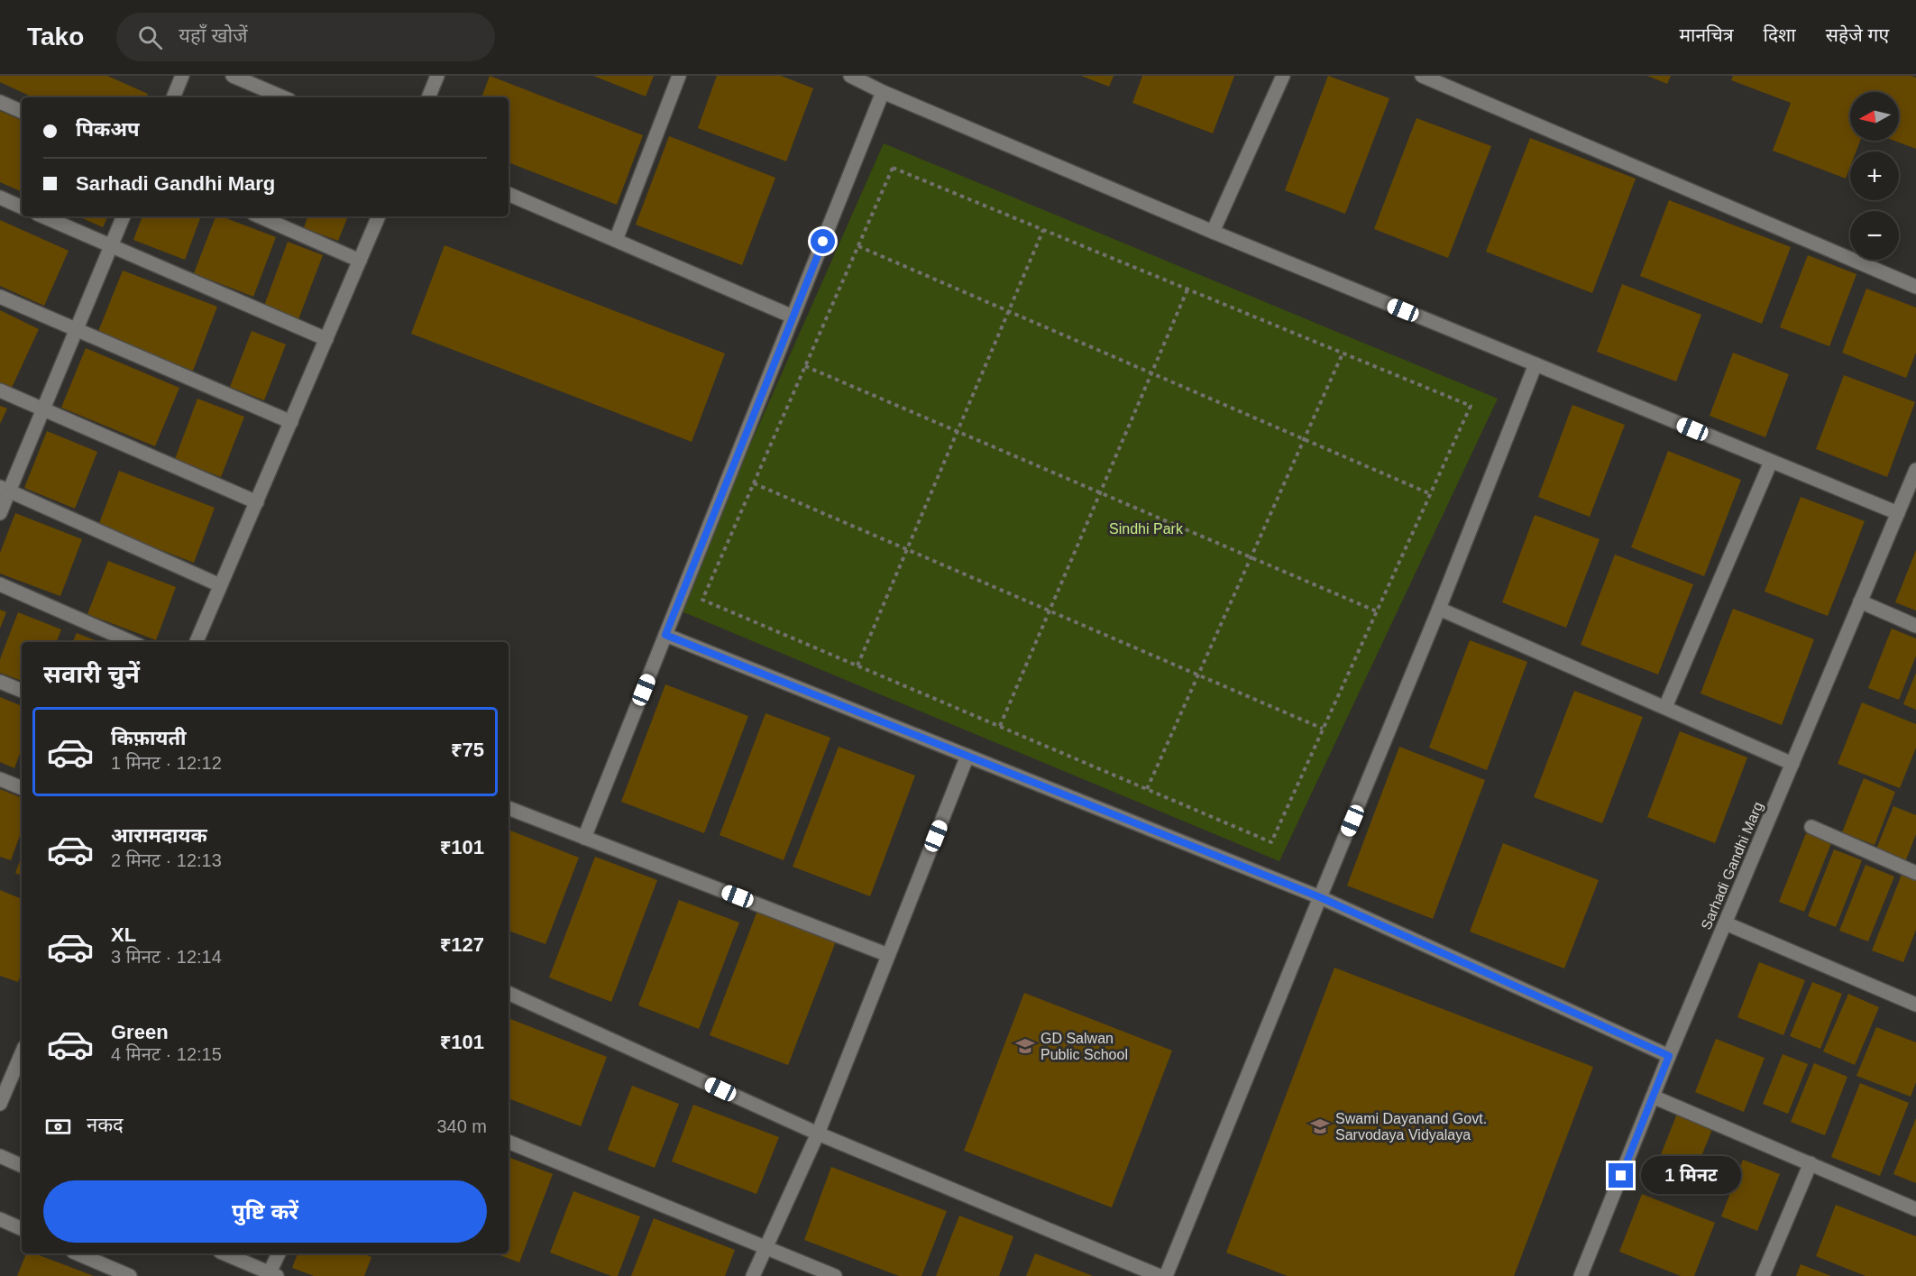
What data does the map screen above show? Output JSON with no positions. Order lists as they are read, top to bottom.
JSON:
{
  "streets": {
    "street": ["Sarhadi Gandhi Marg"]
  },
  "parks": ["Sindhi Park"],
  "places": {
    "school or university": ["GD Salwan Public School", "Swami Dayanand Govt. Sarvodaya Vidyalaya"]
  },
  "north": "left",
  "page": {
    "header": "Tako",
    "search": "यहाँ खोजें",
    "nav": ["मानचित्र", "दिशा", "सहेजे गए"],
    "map_buttons": ["+", "−"],
    "banner": ["पिकअप", "Sarhadi Gandhi Marg"],
    "heading": "सवारी चुनें",
    "list": [
      {
        "name": "किफ़ायती",
        "note": "1 मिनट · 12:12",
        "value": "₹75"
      },
      {
        "name": "आरामदायक",
        "note": "2 मिनट · 12:13",
        "value": "₹101"
      },
      {
        "name": "XL",
        "note": "3 मिनट · 12:14",
        "value": "₹127"
      },
      {
        "name": "Green",
        "note": "4 मिनट · 12:15",
        "value": "₹101"
      }
    ],
    "pay": ["नकद", "340 m"],
    "bubble": "1 मिनट",
    "buttons": "पुष्टि करें"
  }
}
